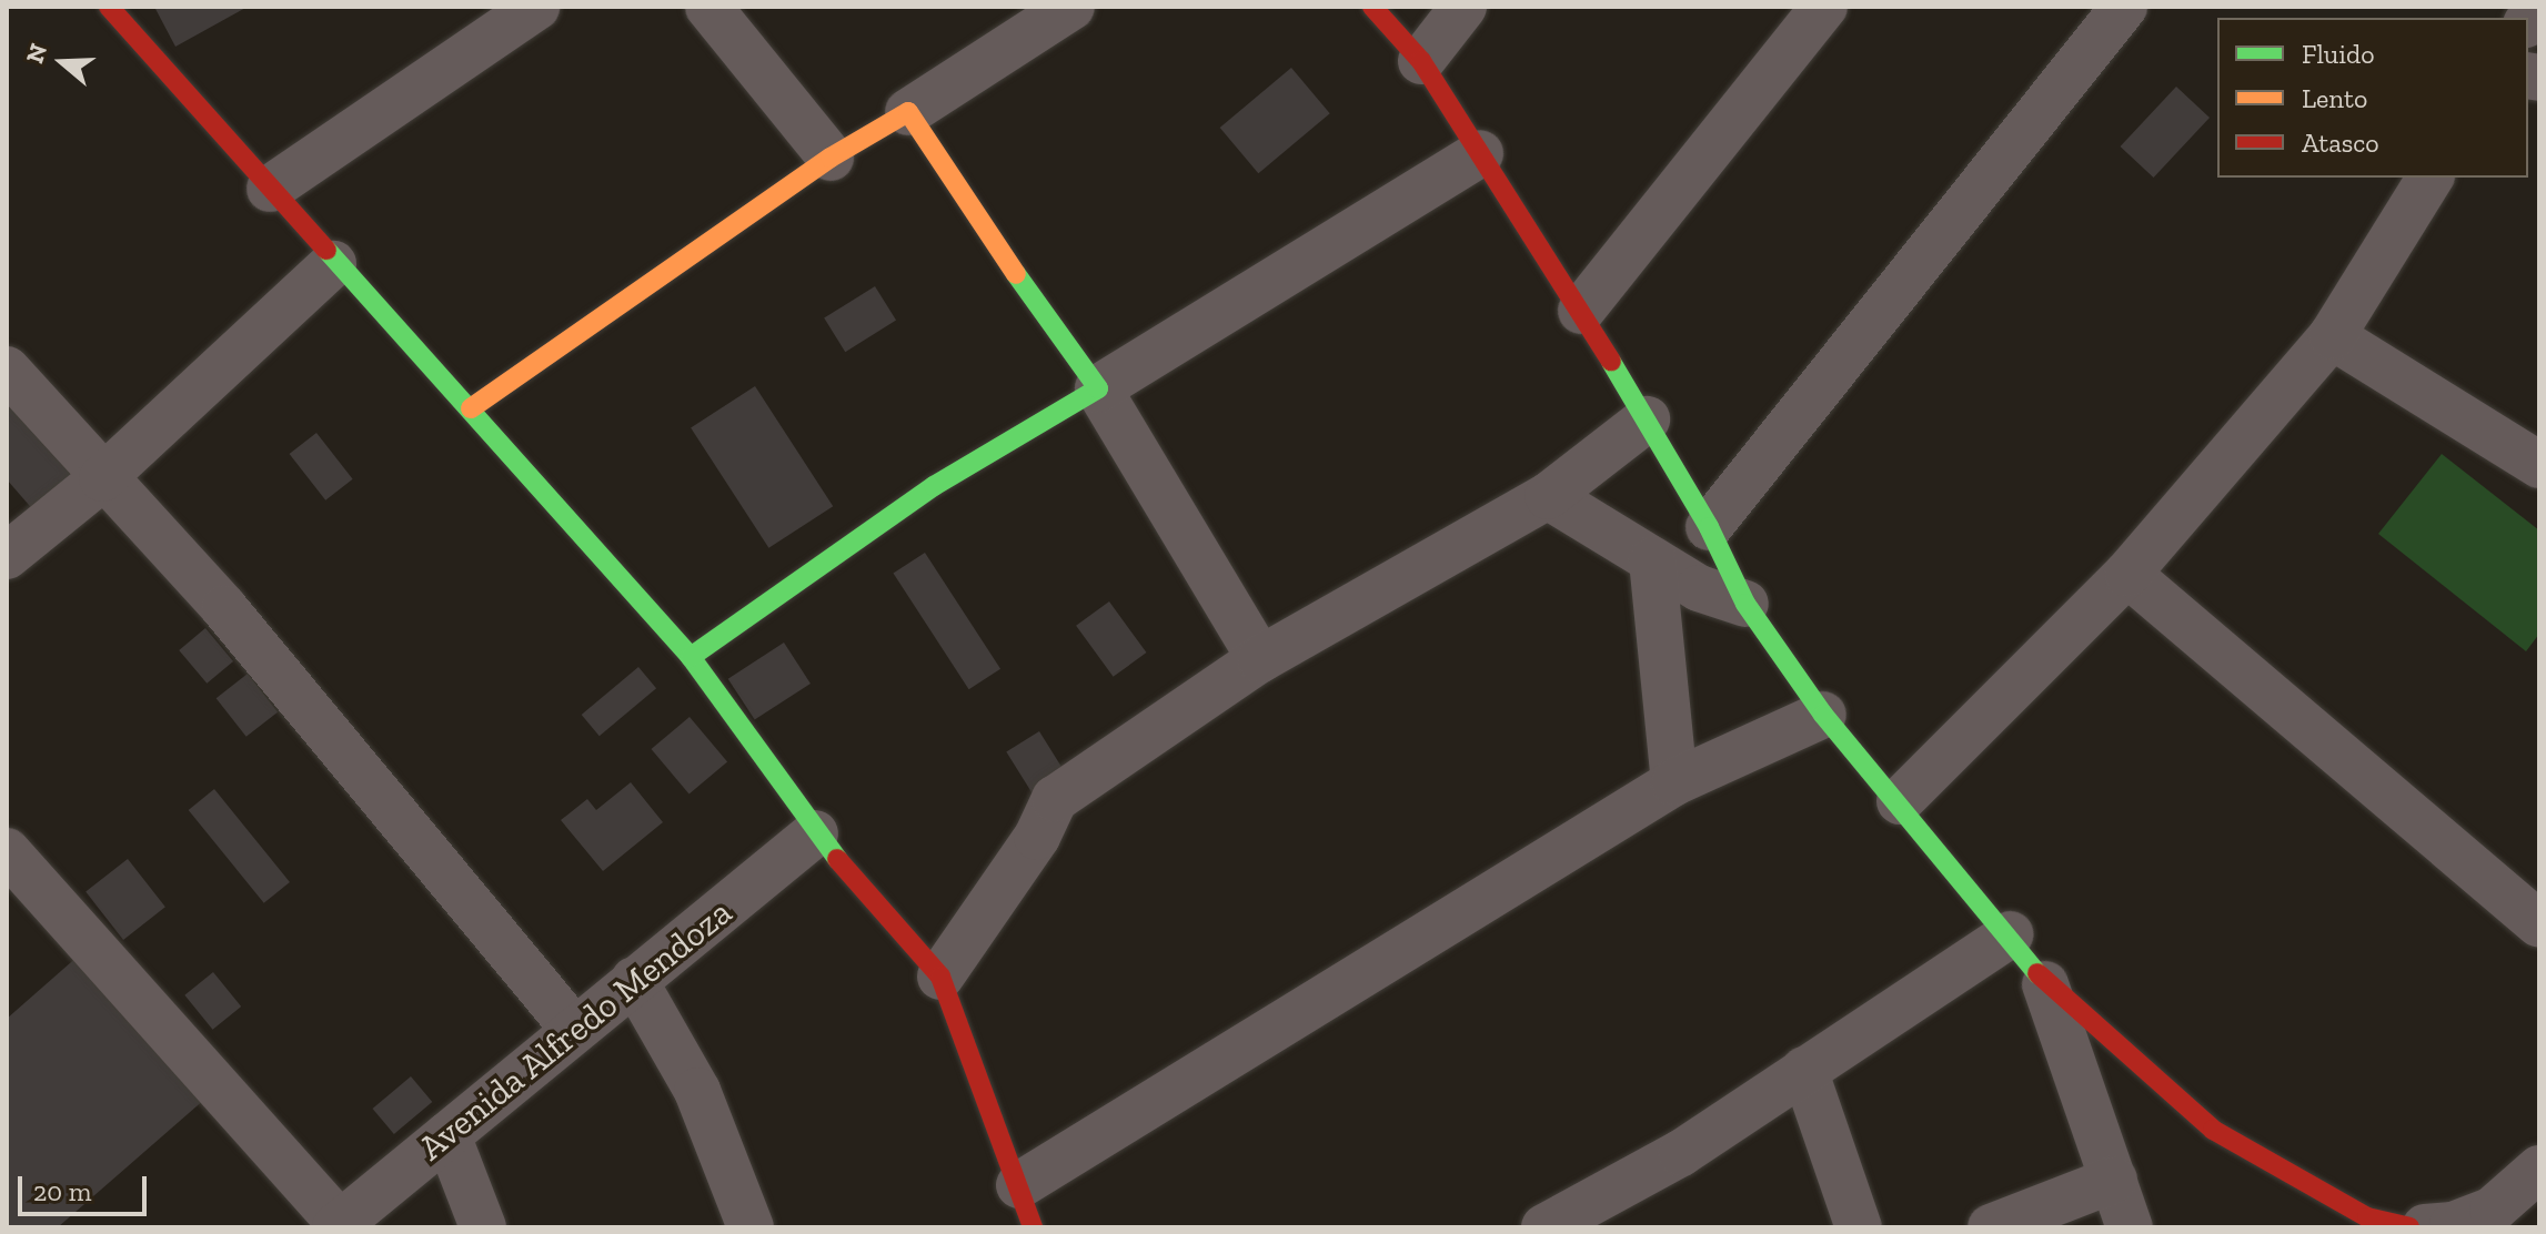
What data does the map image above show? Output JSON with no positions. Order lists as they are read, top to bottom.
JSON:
{
  "streets": {
    "street": ["Avenida Alfredo Mendoza"]
  },
  "legend": ["Fluido", "Lento", "Atasco"],
  "scale_bar": "20 m",
  "north": "left"
}
